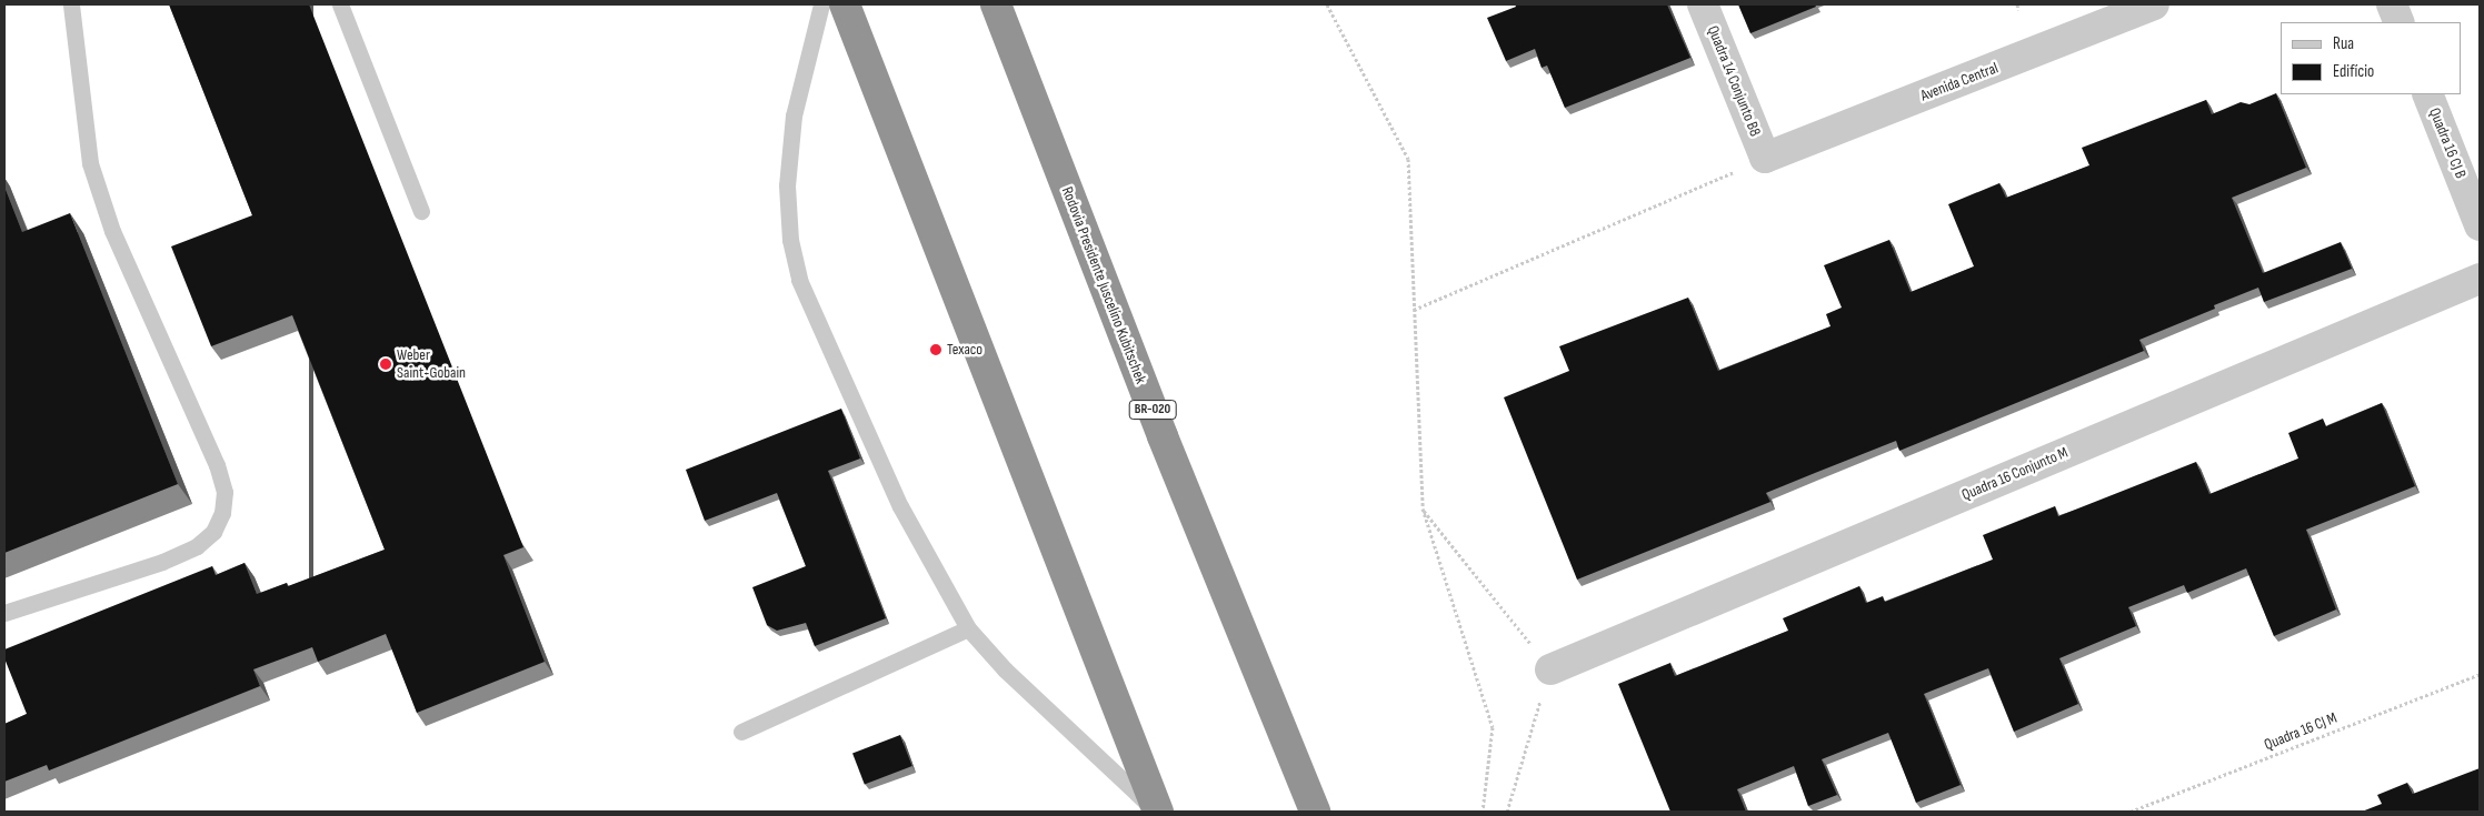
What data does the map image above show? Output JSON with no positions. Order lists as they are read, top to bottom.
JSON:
{
  "streets": {
    "highway": ["Rodovia Presidente Juscelino Kubitschek", "BR-020"],
    "street": [
      "Quadra 14 Conjunto B8",
      "Avenida Central",
      "Quadra 16 CJ B",
      "Quadra 16 Conjunto M"
    ],
    "path": ["Quadra 16 CJ M"]
  },
  "crossings": [
    ["Quadra 14 Conjunto B8", "Avenida Central"]
  ],
  "places": ["Texaco", "Weber Saint-Gobain"],
  "legend": ["Rua", "Edifício"]
}
